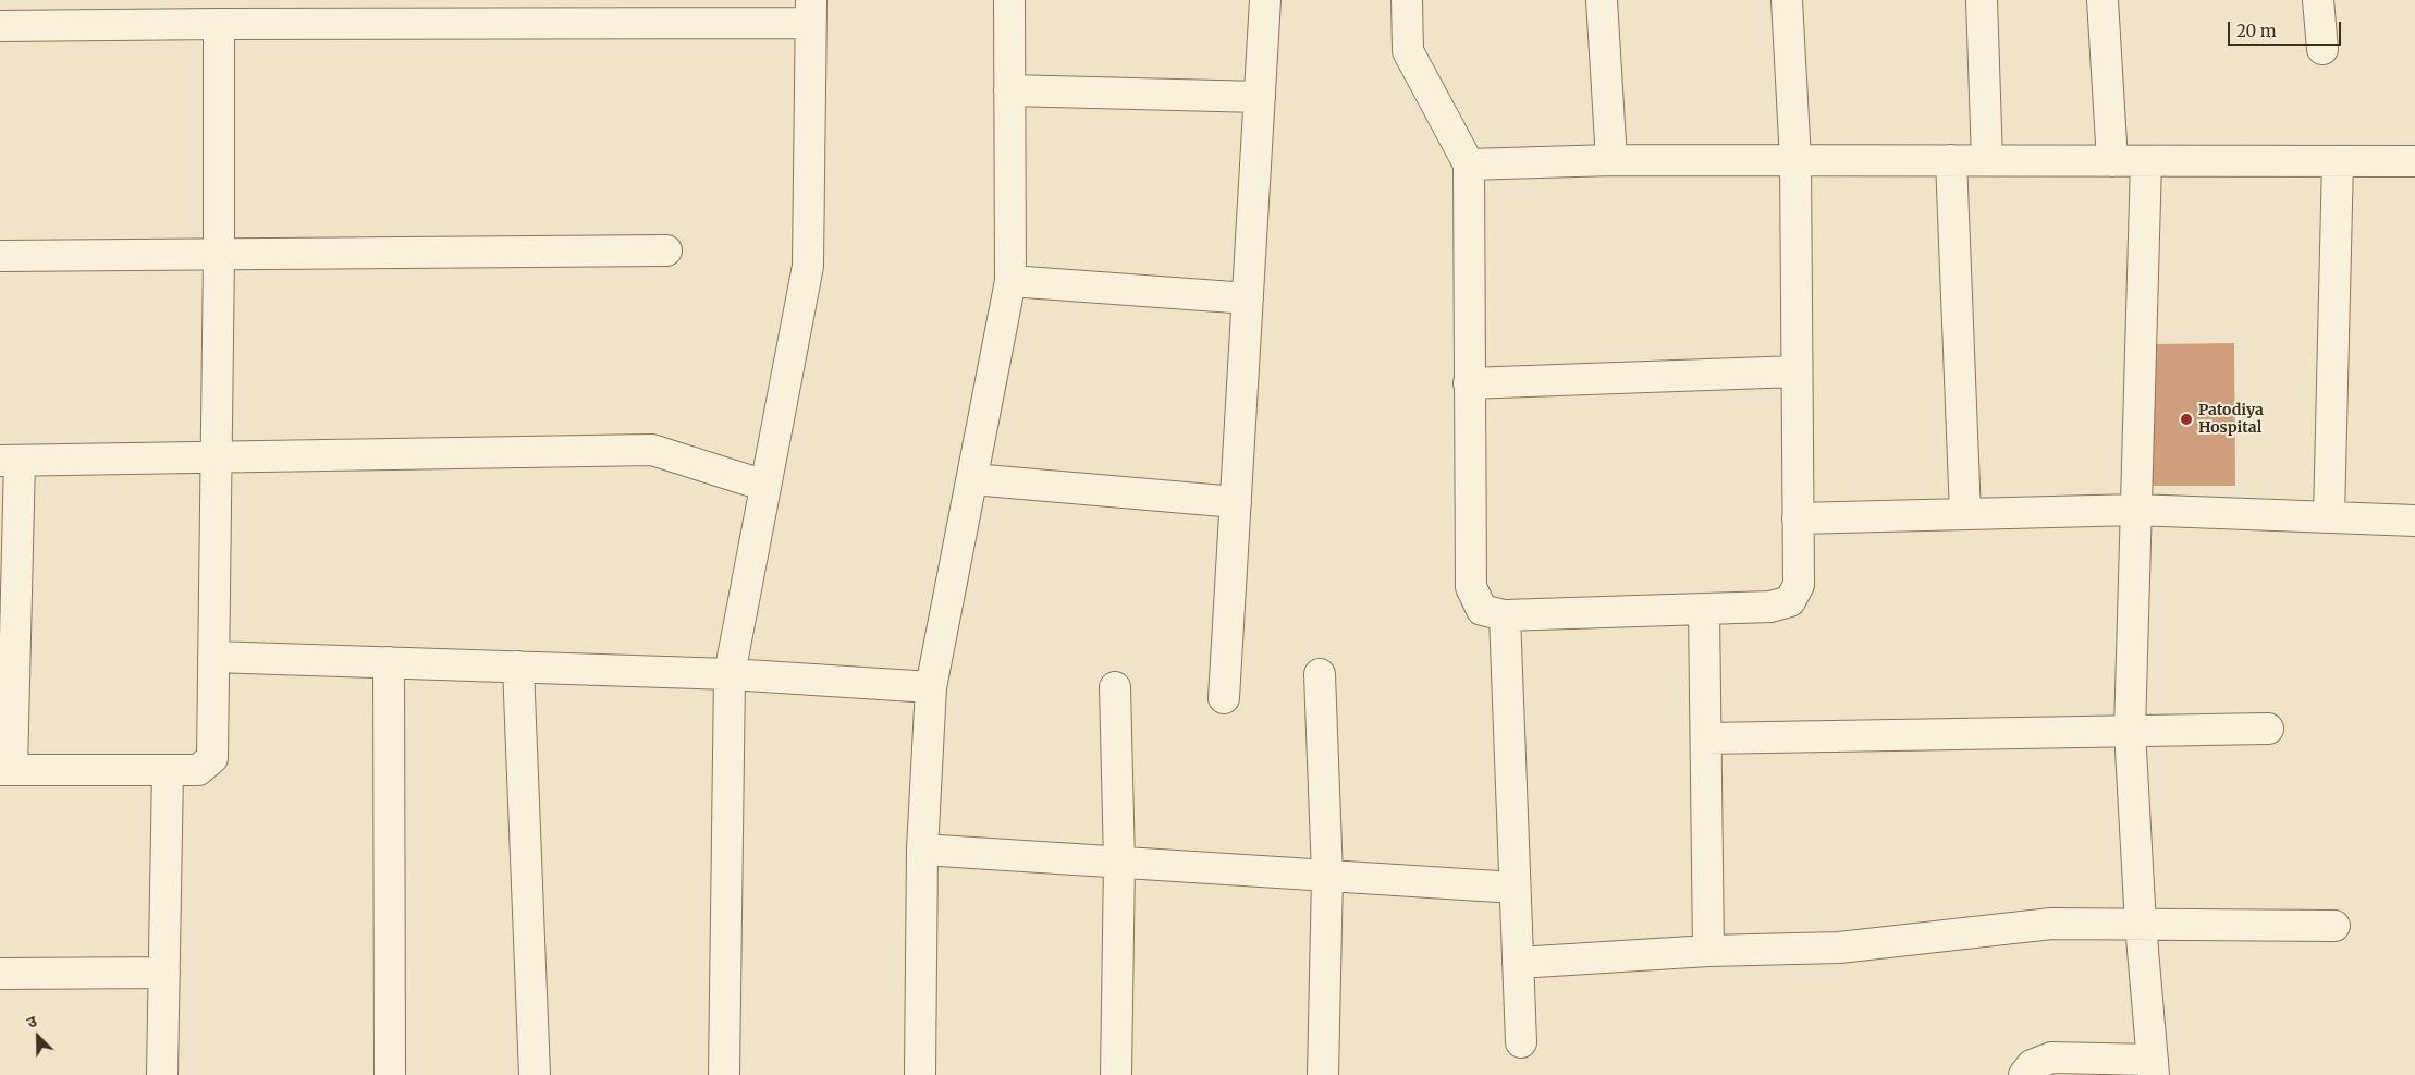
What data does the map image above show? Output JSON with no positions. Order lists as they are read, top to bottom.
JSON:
{
  "places": ["Patodiya Hospital"],
  "scale_bar": "20 m",
  "north": "top left"
}
